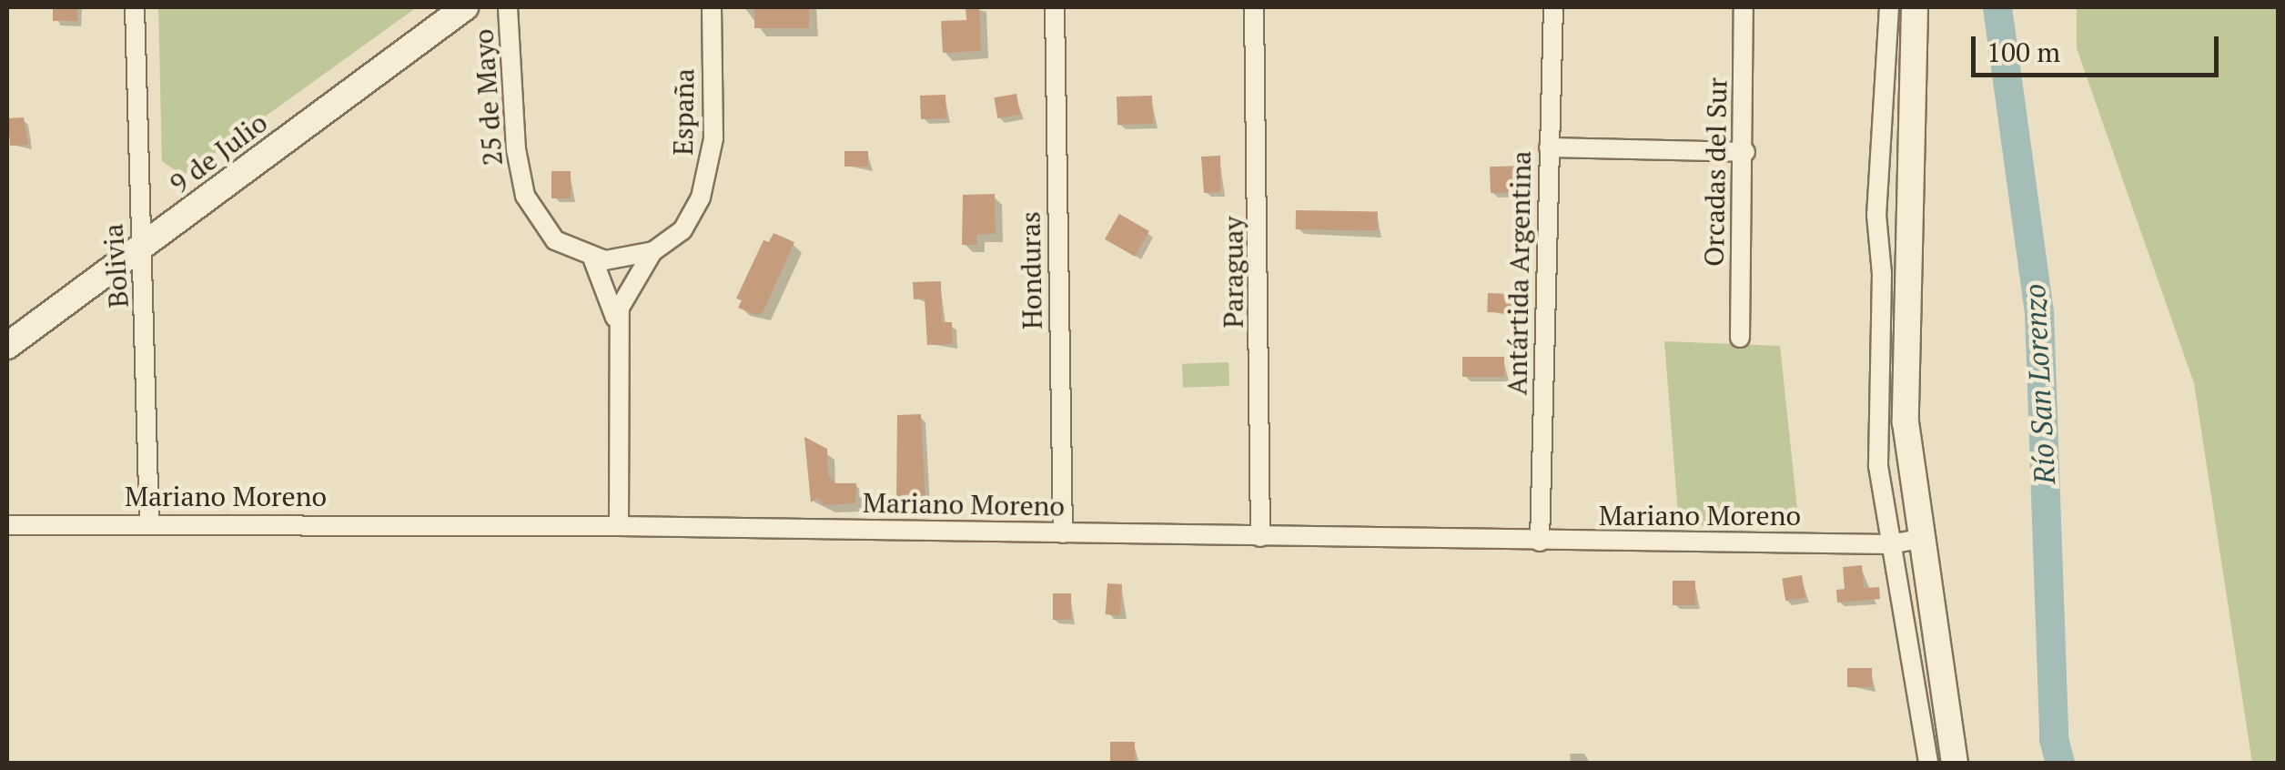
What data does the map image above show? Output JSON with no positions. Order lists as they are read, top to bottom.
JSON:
{
  "streets": {
    "street": [
      "25 de Mayo",
      "España",
      "9 de Julio",
      "Orcadas del Sur",
      "Bolivia",
      "Honduras",
      "Paraguay",
      "Antártida Argentina",
      "Mariano Moreno"
    ]
  },
  "crossings": [
    ["25 de Mayo", "España"],
    ["España", "Mariano Moreno"],
    ["9 de Julio", "Bolivia"],
    ["Bolivia", "Mariano Moreno"],
    ["Honduras", "Mariano Moreno"],
    ["Paraguay", "Mariano Moreno"],
    ["Antártida Argentina", "Mariano Moreno"]
  ],
  "water": ["Río San Lorenzo"],
  "scale_bar": "100 m"
}
